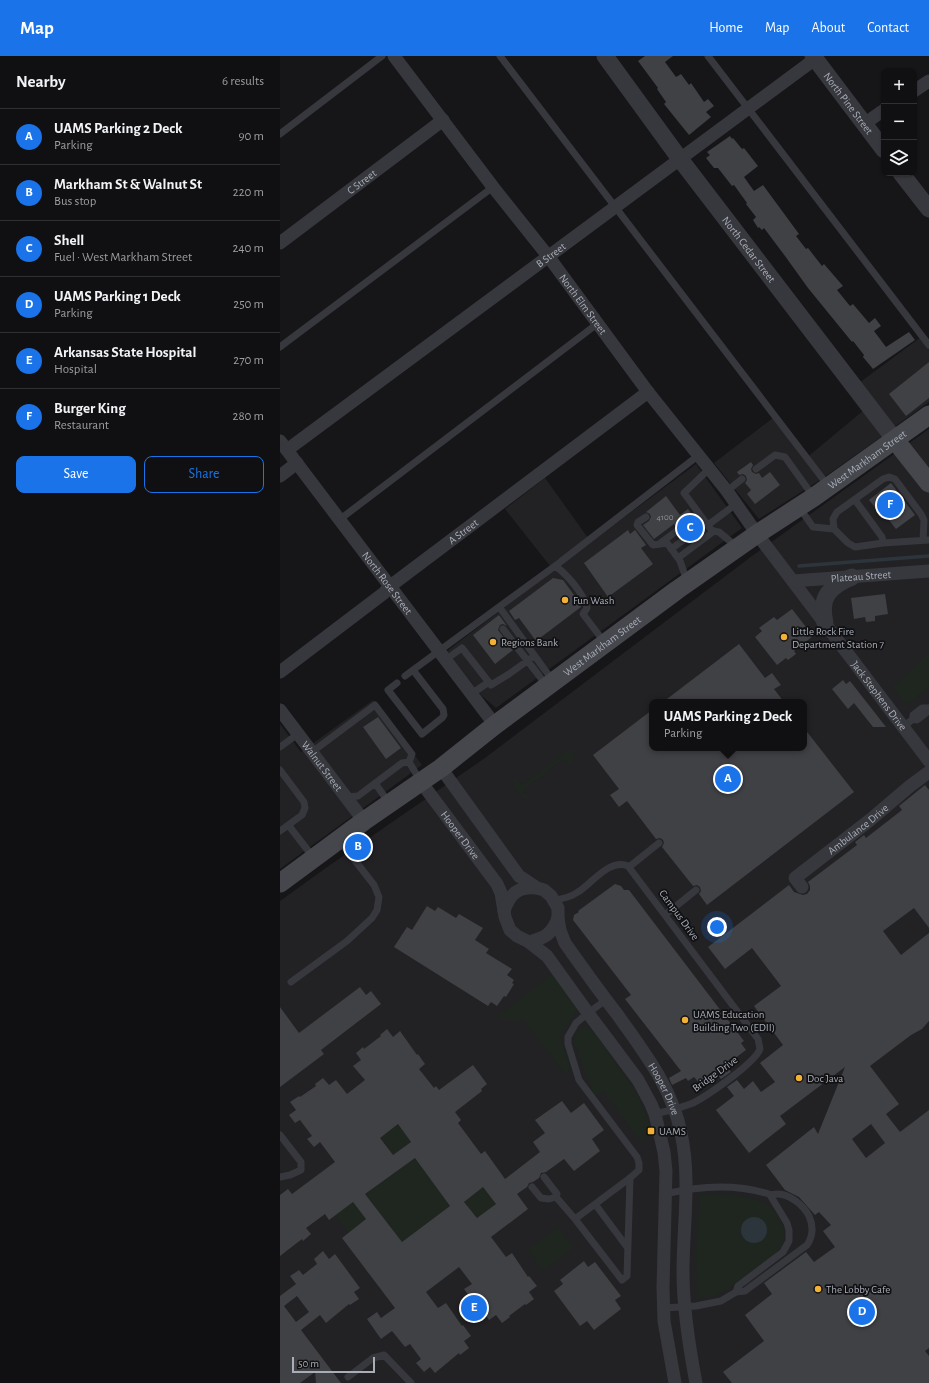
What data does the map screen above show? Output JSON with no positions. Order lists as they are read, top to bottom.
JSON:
{
  "streets": {
    "main road": ["West Markham Street"],
    "street": [
      "North Pine Street",
      "C Street",
      "North Cedar Street",
      "B Street",
      "North Elm Street",
      "A Street",
      "Plateau Street",
      "North Rose Street",
      "Jack Stephens Drive",
      "Walnut Street",
      "Ambulance Drive",
      "Hooper Drive"
    ],
    "lane": ["Campus Drive", "Bridge Drive"]
  },
  "crossings": [
    ["North Pine Street", "B Street"],
    ["C Street", "North Elm Street"],
    ["North Cedar Street", "B Street"],
    ["North Cedar Street", "West Markham Street"],
    ["B Street", "North Elm Street"],
    ["B Street", "North Rose Street"],
    ["North Elm Street", "West Markham Street"],
    ["North Elm Street", "A Street"],
    ["North Elm Street", "Jack Stephens Drive"],
    ["West Markham Street", "North Rose Street"],
    ["West Markham Street", "Jack Stephens Drive"],
    ["West Markham Street", "Walnut Street"],
    ["West Markham Street", "Hooper Drive"],
    ["A Street", "North Rose Street"],
    ["Plateau Street", "Jack Stephens Drive"],
    ["Hooper Drive", "Bridge Drive"],
    ["Campus Drive", "Bridge Drive"]
  ],
  "places": {
    "other": [
      "Fun Wash",
      "Little Rock Fire Department Station 7",
      "Regions Bank",
      "UAMS Education Building Two (EDII)",
      "Doc Java",
      "The Lobby Cafe"
    ],
    "transit": ["UAMS"]
  },
  "house_numbers": ["4100"],
  "scale_bar": "50 m",
  "page": {
    "header": "Map",
    "nav": [
      "Home",
      "Map",
      "About",
      "Contact"
    ],
    "heading": ["Nearby", "6 results"],
    "map_buttons": ["+", "−"],
    "list": [
      {
        "mark": "A",
        "name": "UAMS Parking 2 Deck",
        "note": "Parking",
        "value": "90 m"
      },
      {
        "mark": "B",
        "name": "Markham St & Walnut St",
        "note": "Bus stop",
        "value": "220 m"
      },
      {
        "mark": "C",
        "name": "Shell",
        "note": "Fuel · West Markham Street",
        "value": "240 m"
      },
      {
        "mark": "D",
        "name": "UAMS Parking 1 Deck",
        "note": "Parking",
        "value": "250 m"
      },
      {
        "mark": "E",
        "name": "Arkansas State Hospital",
        "note": "Hospital",
        "value": "270 m"
      },
      {
        "mark": "F",
        "name": "Burger King",
        "note": "Restaurant",
        "value": "280 m"
      }
    ],
    "buttons": ["Save", "Share"],
    "pins": [
      "F",
      "C",
      "A",
      "B",
      "E",
      "D"
    ],
    "popup": ["UAMS Parking 2 Deck", "Parking"],
    "scale": "50 m"
  }
}
